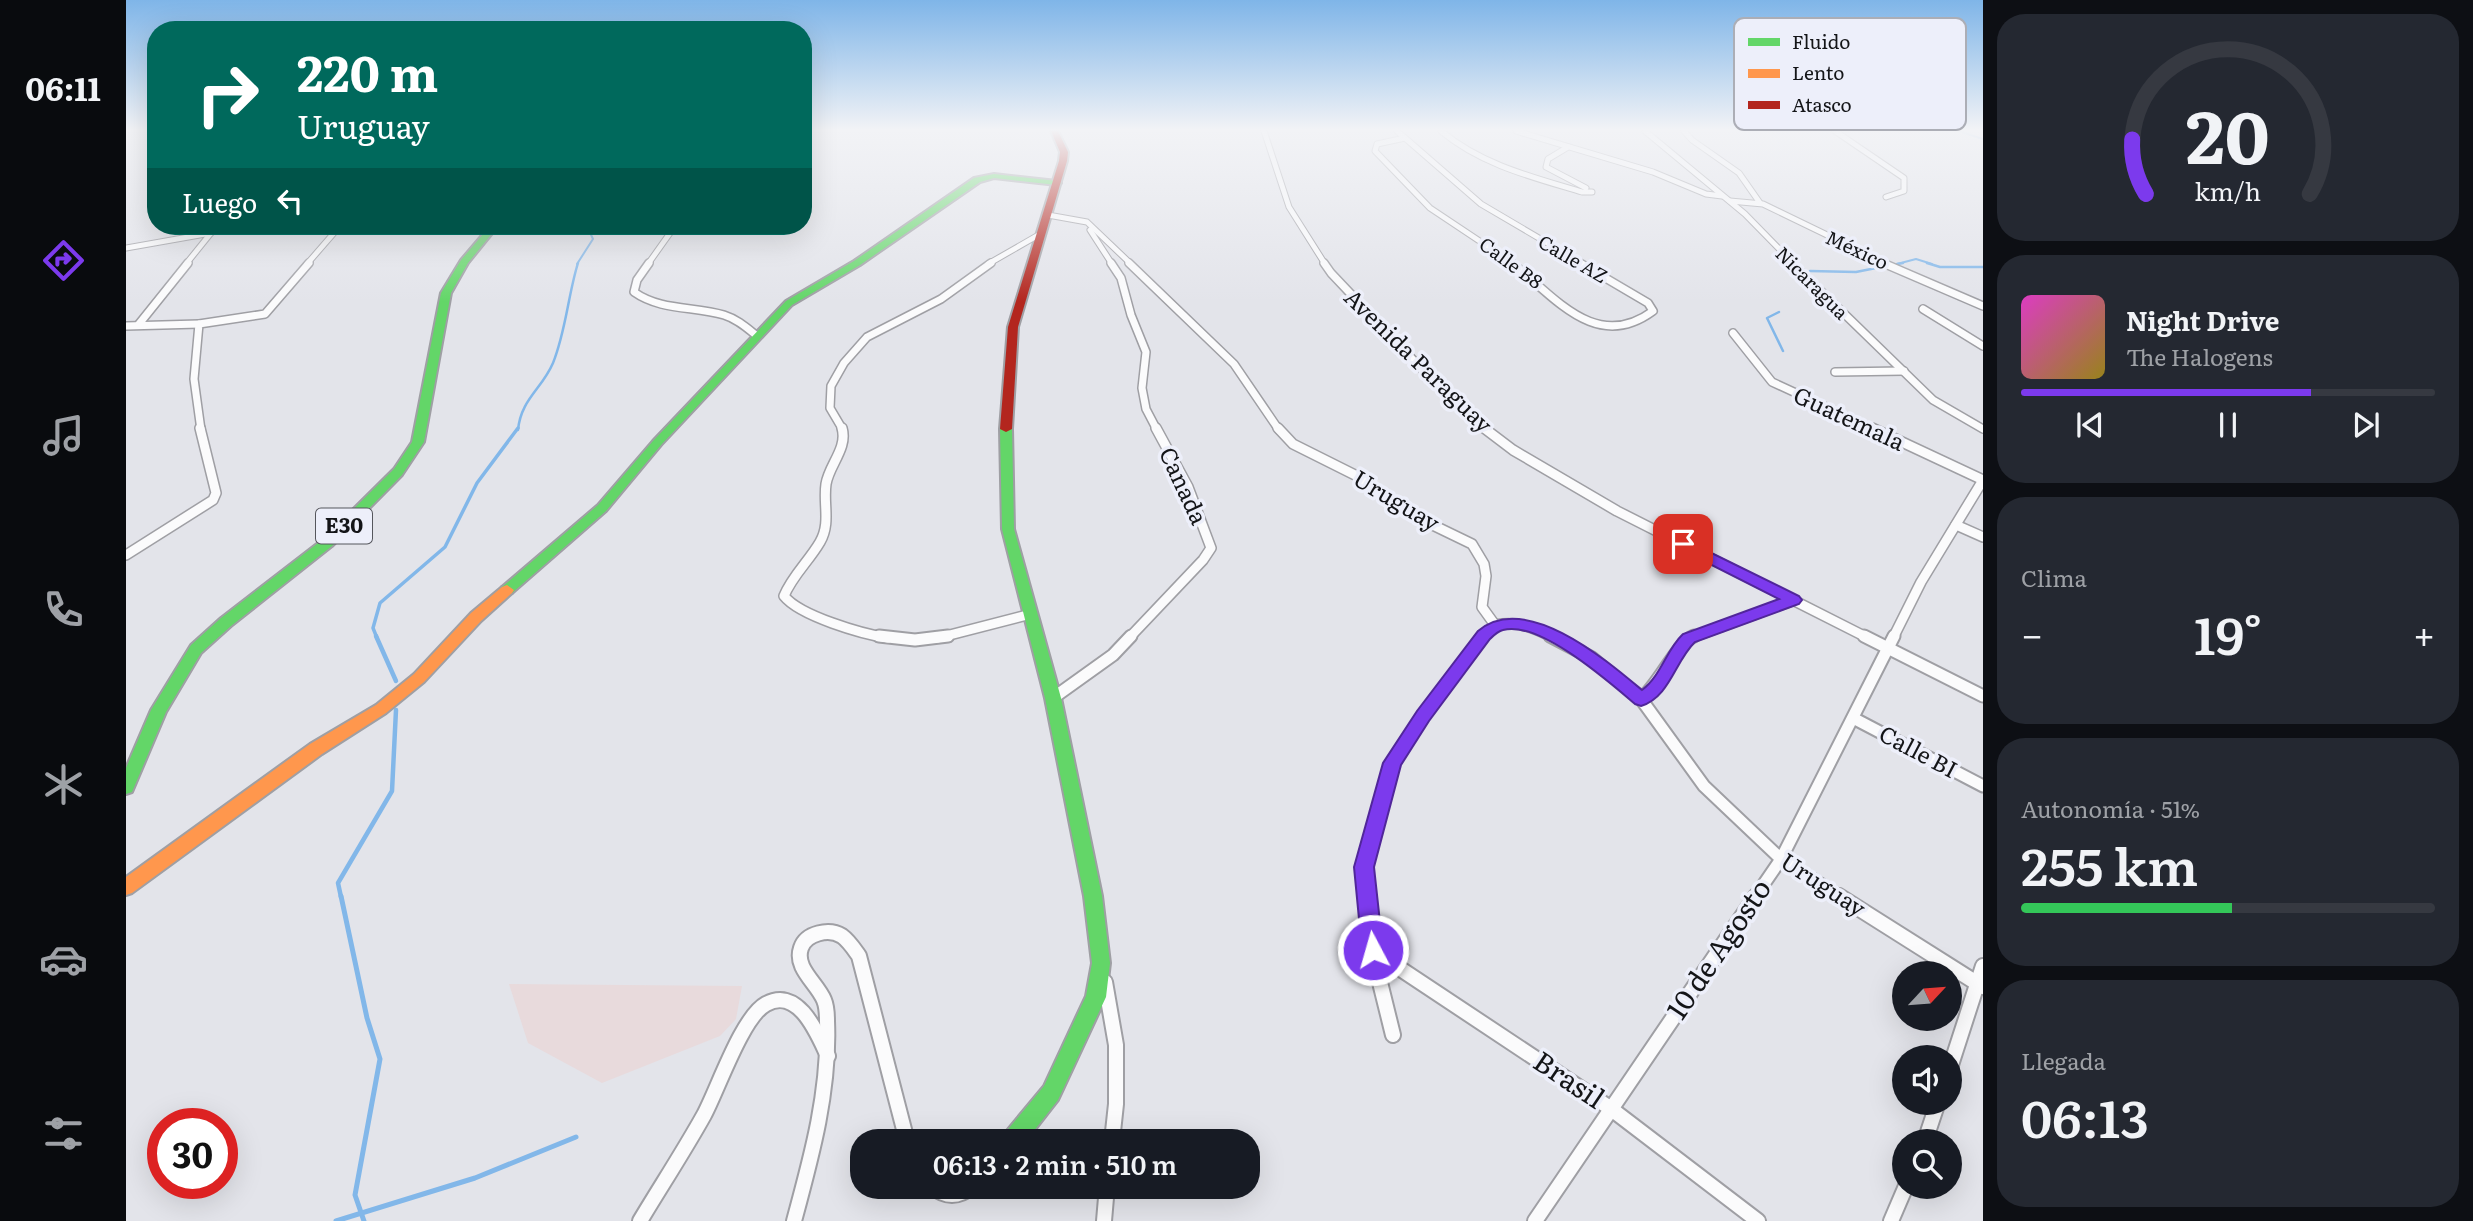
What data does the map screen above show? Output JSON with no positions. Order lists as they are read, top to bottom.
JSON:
{
  "streets": {
    "street": [
      "México",
      "Calle AZ",
      "Calle B8",
      "Nicaragua",
      "Avenida Paraguay",
      "Guatemala",
      "Canada",
      "Uruguay",
      "E30",
      "Calle BI",
      "10 de Agosto",
      "Brasil"
    ]
  },
  "crossings": [
    ["México", "Nicaragua"],
    ["Calle AZ", "Calle B8"],
    ["Avenida Paraguay", "10 de Agosto"],
    ["Guatemala", "10 de Agosto"],
    ["Canada", "Uruguay"],
    ["Uruguay", "10 de Agosto"],
    ["Calle BI", "10 de Agosto"],
    ["10 de Agosto", "Brasil"]
  ],
  "legend": ["Fluido", "Lento", "Atasco"],
  "north": "top right",
  "page": {
    "tabs": "06:11",
    "turn": ["220 m", "Uruguay"],
    "then": "Luego",
    "song": ["Night Drive", "The Halogens"],
    "tile": [
      "Clima",
      ["Autonomía · 51%", "255 km"],
      ["Llegada", "06:13"]
    ],
    "heat": ["−", "19°", "+"],
    "limit": "30",
    "trip": "06:13 · 2 min · 510 m",
    "gauge": ["20", "km/h"]
  }
}
